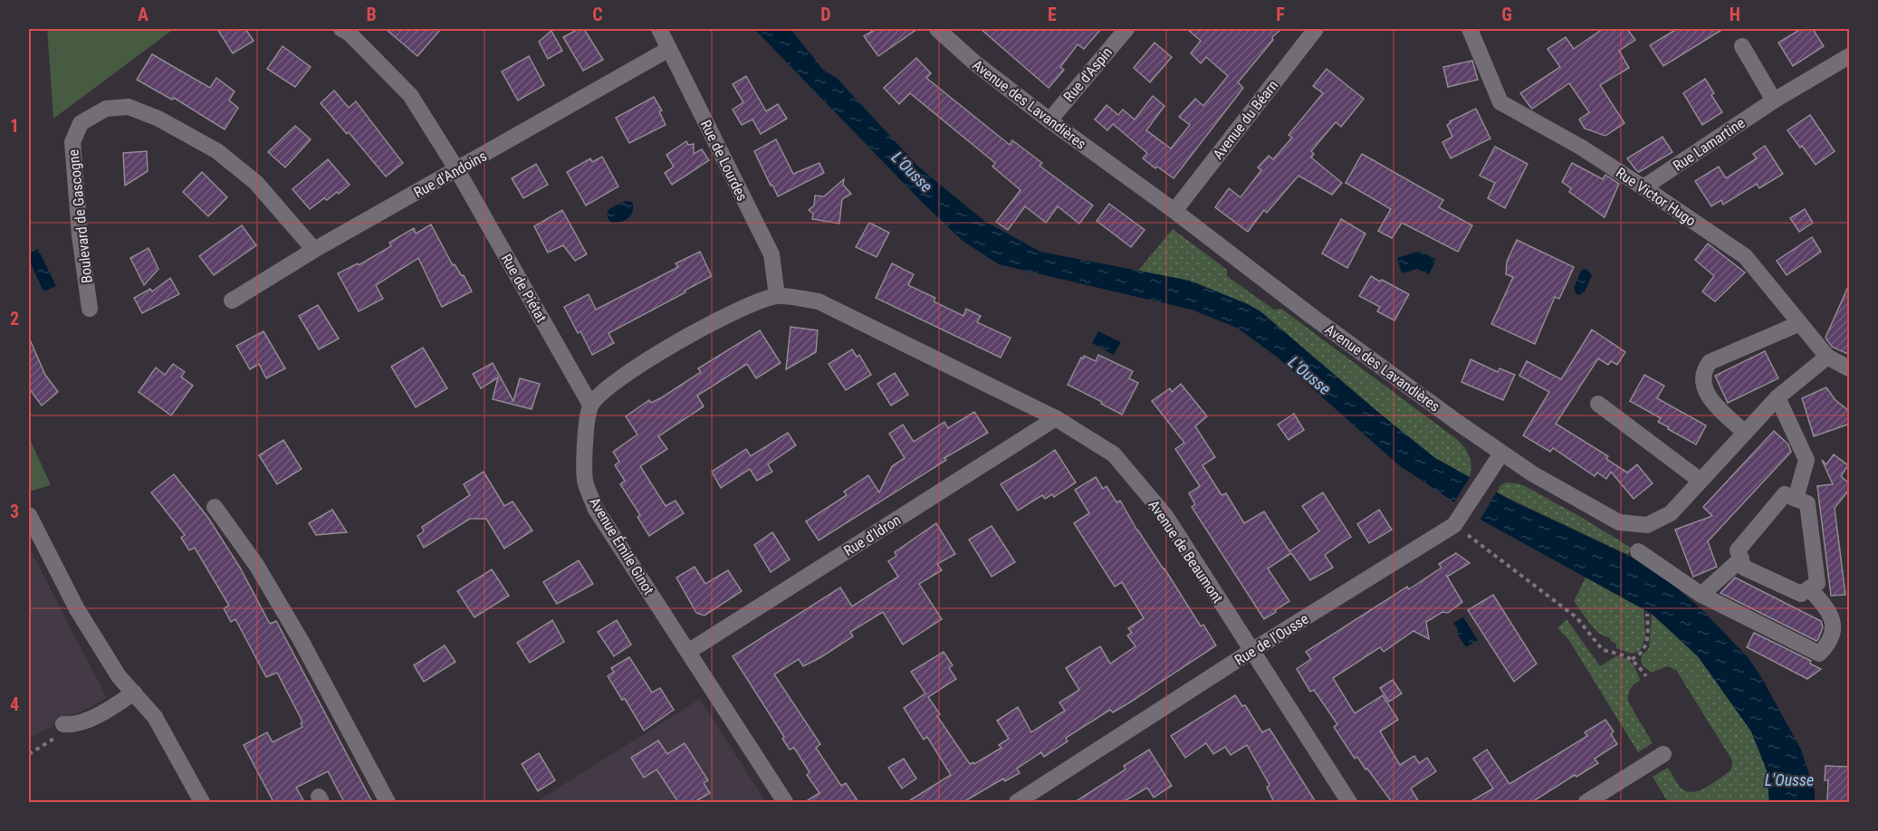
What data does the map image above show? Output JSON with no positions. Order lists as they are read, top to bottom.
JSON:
{
  "streets": {
    "street": [
      "Rue d'Aspin",
      "Avenue des Lavandières",
      "Avenue du Béarn",
      "Rue Lamartine",
      "Rue de Lourdes",
      "Rue d'Andoins",
      "Rue Victor Hugo",
      "Boulevard de Gascogne",
      "Rue de Piétat",
      "Rue d'Idron",
      "Avenue Émile Ginot",
      "Avenue de Beaumont",
      "Rue de l'Ousse"
    ]
  },
  "crossings": [
    ["Rue d'Aspin", "Avenue des Lavandières"],
    ["Avenue des Lavandières", "Avenue du Béarn"],
    ["Avenue des Lavandières", "Rue Victor Hugo"],
    ["Avenue des Lavandières", "Rue de l'Ousse"],
    ["Rue Lamartine", "Rue Victor Hugo"],
    ["Rue de Lourdes", "Rue d'Andoins"],
    ["Rue de Lourdes", "Avenue de Beaumont"],
    ["Rue d'Andoins", "Boulevard de Gascogne"],
    ["Rue d'Andoins", "Rue de Piétat"],
    ["Rue de Piétat", "Avenue Émile Ginot"],
    ["Rue d'Idron", "Avenue Émile Ginot"],
    ["Rue d'Idron", "Avenue de Beaumont"],
    ["Avenue de Beaumont", "Rue de l'Ousse"]
  ],
  "water": ["L'Ousse"],
  "grid": {
    "columns": [
      "A",
      "B",
      "C",
      "D",
      "E",
      "F",
      "G",
      "H"
    ],
    "rows": [
      "1",
      "2",
      "3",
      "4"
    ]
  }
}
